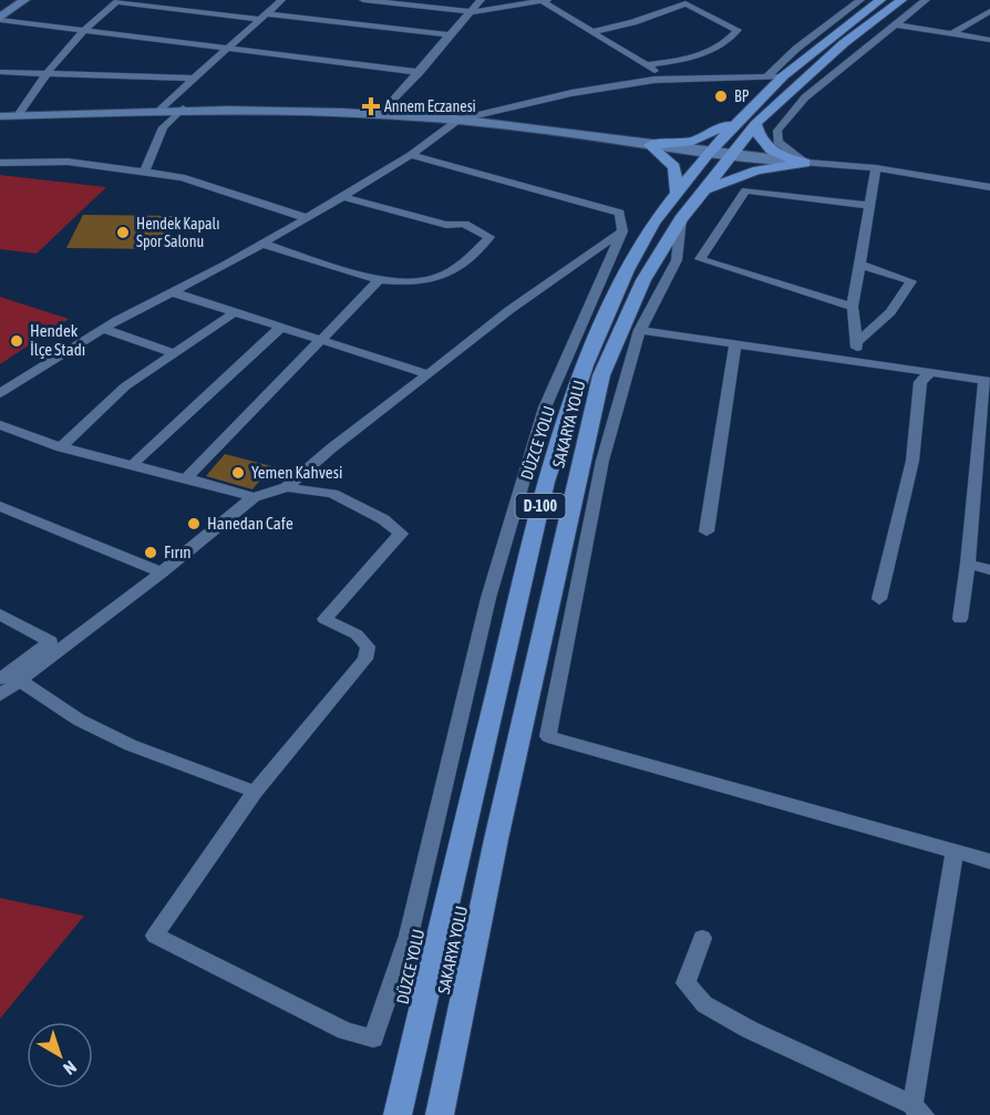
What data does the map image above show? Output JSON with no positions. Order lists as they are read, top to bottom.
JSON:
{
  "streets": {
    "highway": ["SAKARYA YOLU", "DÜZCE YOLU", "D-100"]
  },
  "crossings": [
    ["SAKARYA YOLU", "DÜZCE YOLU"]
  ],
  "places": {
    "other": [
      "BP",
      "Hendek Kapalı Spor Salonu",
      "Hendek İlçe Stadı",
      "Yemen Kahvesi",
      "Hanedan Cafe",
      "Fırın"
    ],
    "health": ["Annem Eczanesi"]
  },
  "north": "bottom right"
}
